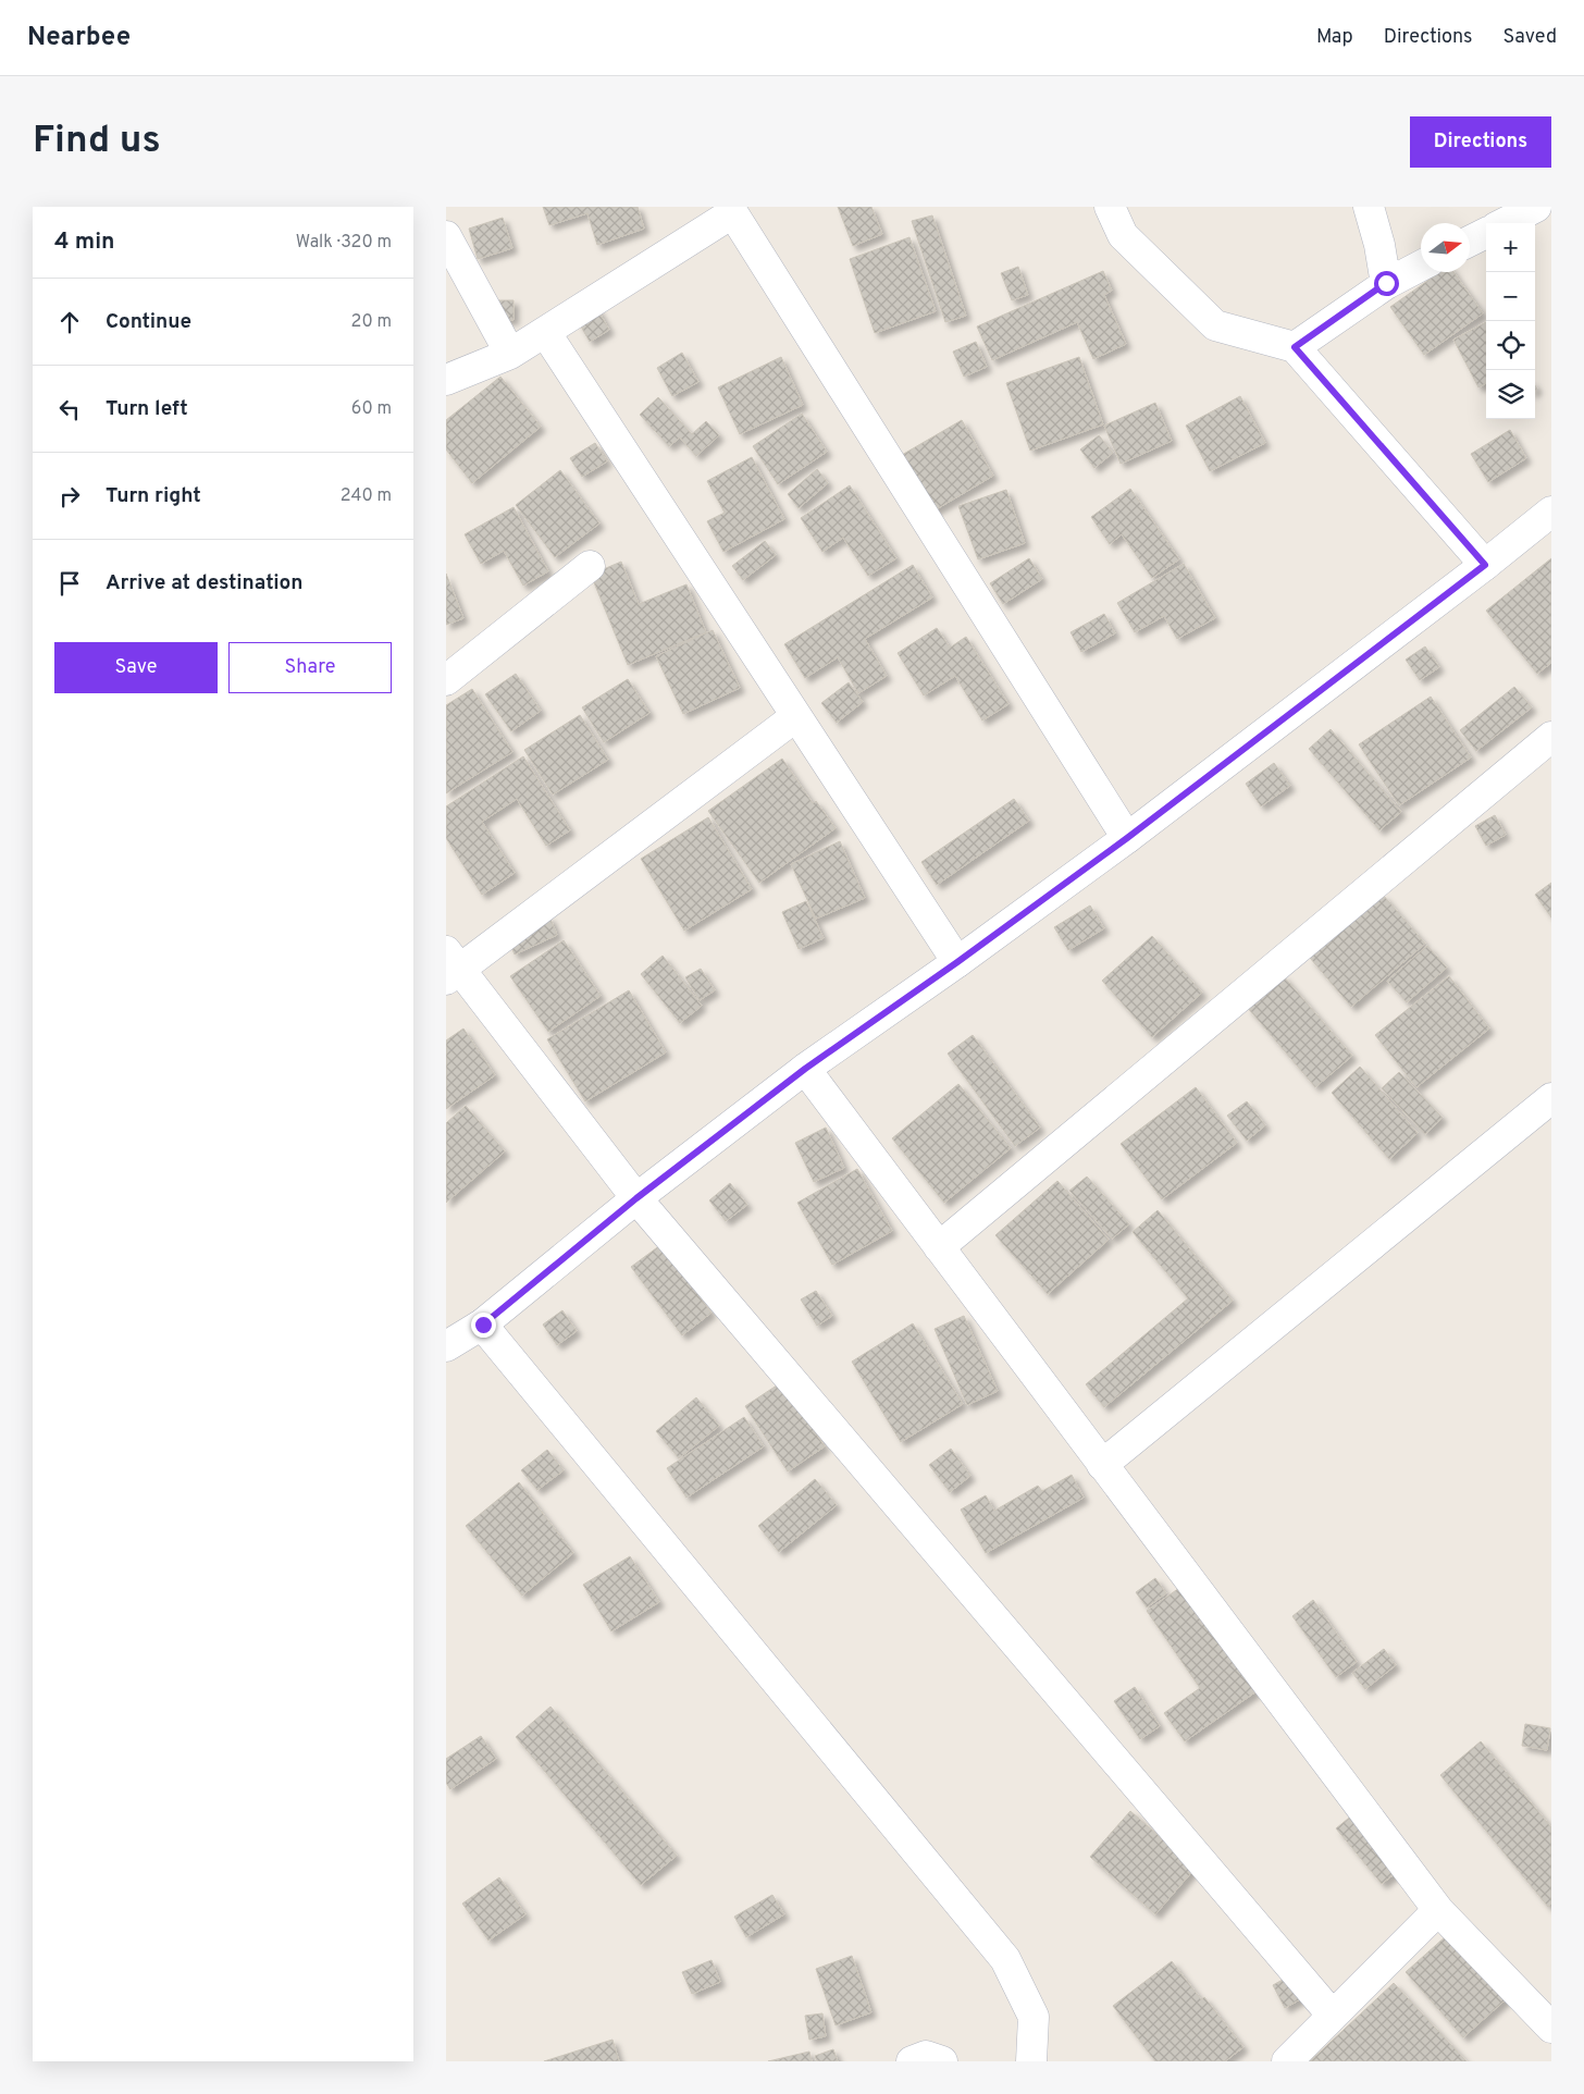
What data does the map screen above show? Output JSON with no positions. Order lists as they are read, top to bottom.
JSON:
{
  "north": "right",
  "page": {
    "header": "Nearbee",
    "nav": ["Map", "Directions", "Saved"],
    "buttons": [
      "Directions",
      ["Save", "Share"]
    ],
    "title": "Find us",
    "heading": ["4 min", "Walk · 320 m"],
    "map_buttons": ["+", "−"],
    "list": [
      ["Continue", "20 m"],
      ["Turn left", "60 m"],
      ["Turn right", "240 m"],
      "Arrive at destination"
    ]
  }
}
